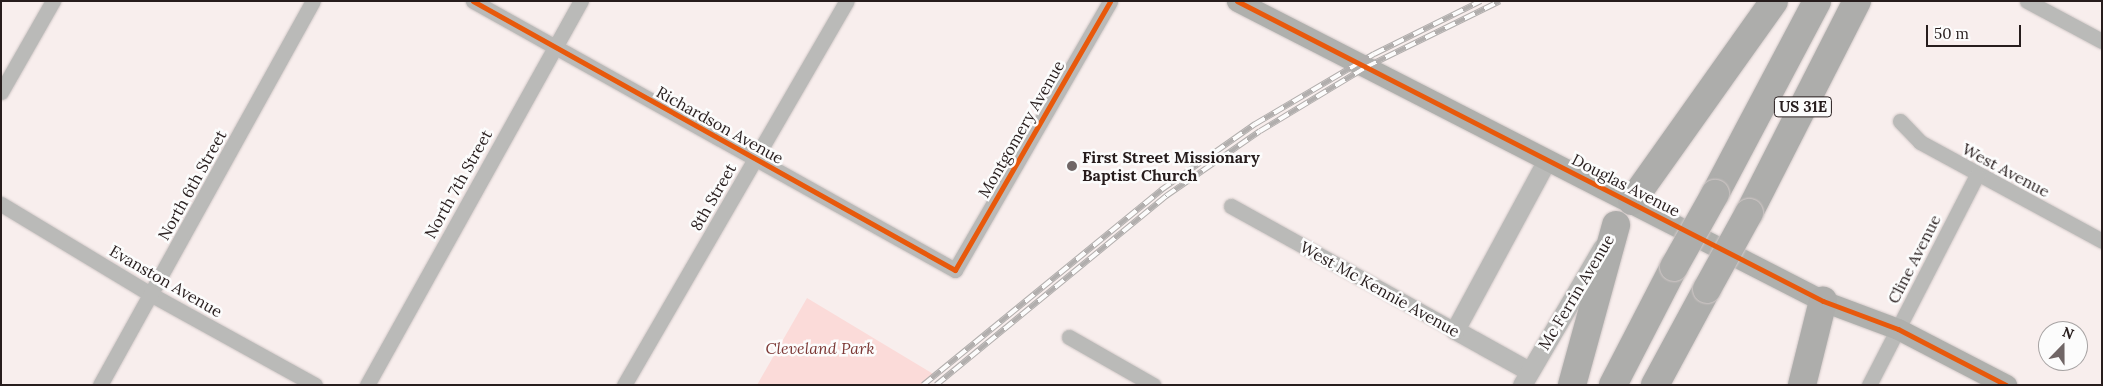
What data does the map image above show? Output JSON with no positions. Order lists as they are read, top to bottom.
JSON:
{
  "streets": {
    "highway": ["US 31E"],
    "main road": ["Douglas Avenue", "Mc Ferrin Avenue"],
    "street": [
      "Richardson Avenue",
      "Montgomery Avenue",
      "West Avenue",
      "North 7th Street",
      "North 6th Street",
      "8th Street",
      "Cline Avenue",
      "Evanston Avenue",
      "West Mc Kennie Avenue"
    ]
  },
  "crossings": [
    ["Richardson Avenue", "Montgomery Avenue"],
    ["Richardson Avenue", "North 7th Street"],
    ["Richardson Avenue", "8th Street"],
    ["West Avenue", "Cline Avenue"],
    ["North 6th Street", "Evanston Avenue"],
    ["Douglas Avenue", "Cline Avenue"],
    ["Douglas Avenue", "Mc Ferrin Avenue"],
    ["West Mc Kennie Avenue", "Mc Ferrin Avenue"]
  ],
  "parks": ["Cleveland Park"],
  "places": ["First Street Missionary Baptist Church"],
  "scale_bar": "50 m",
  "north": "top"
}
